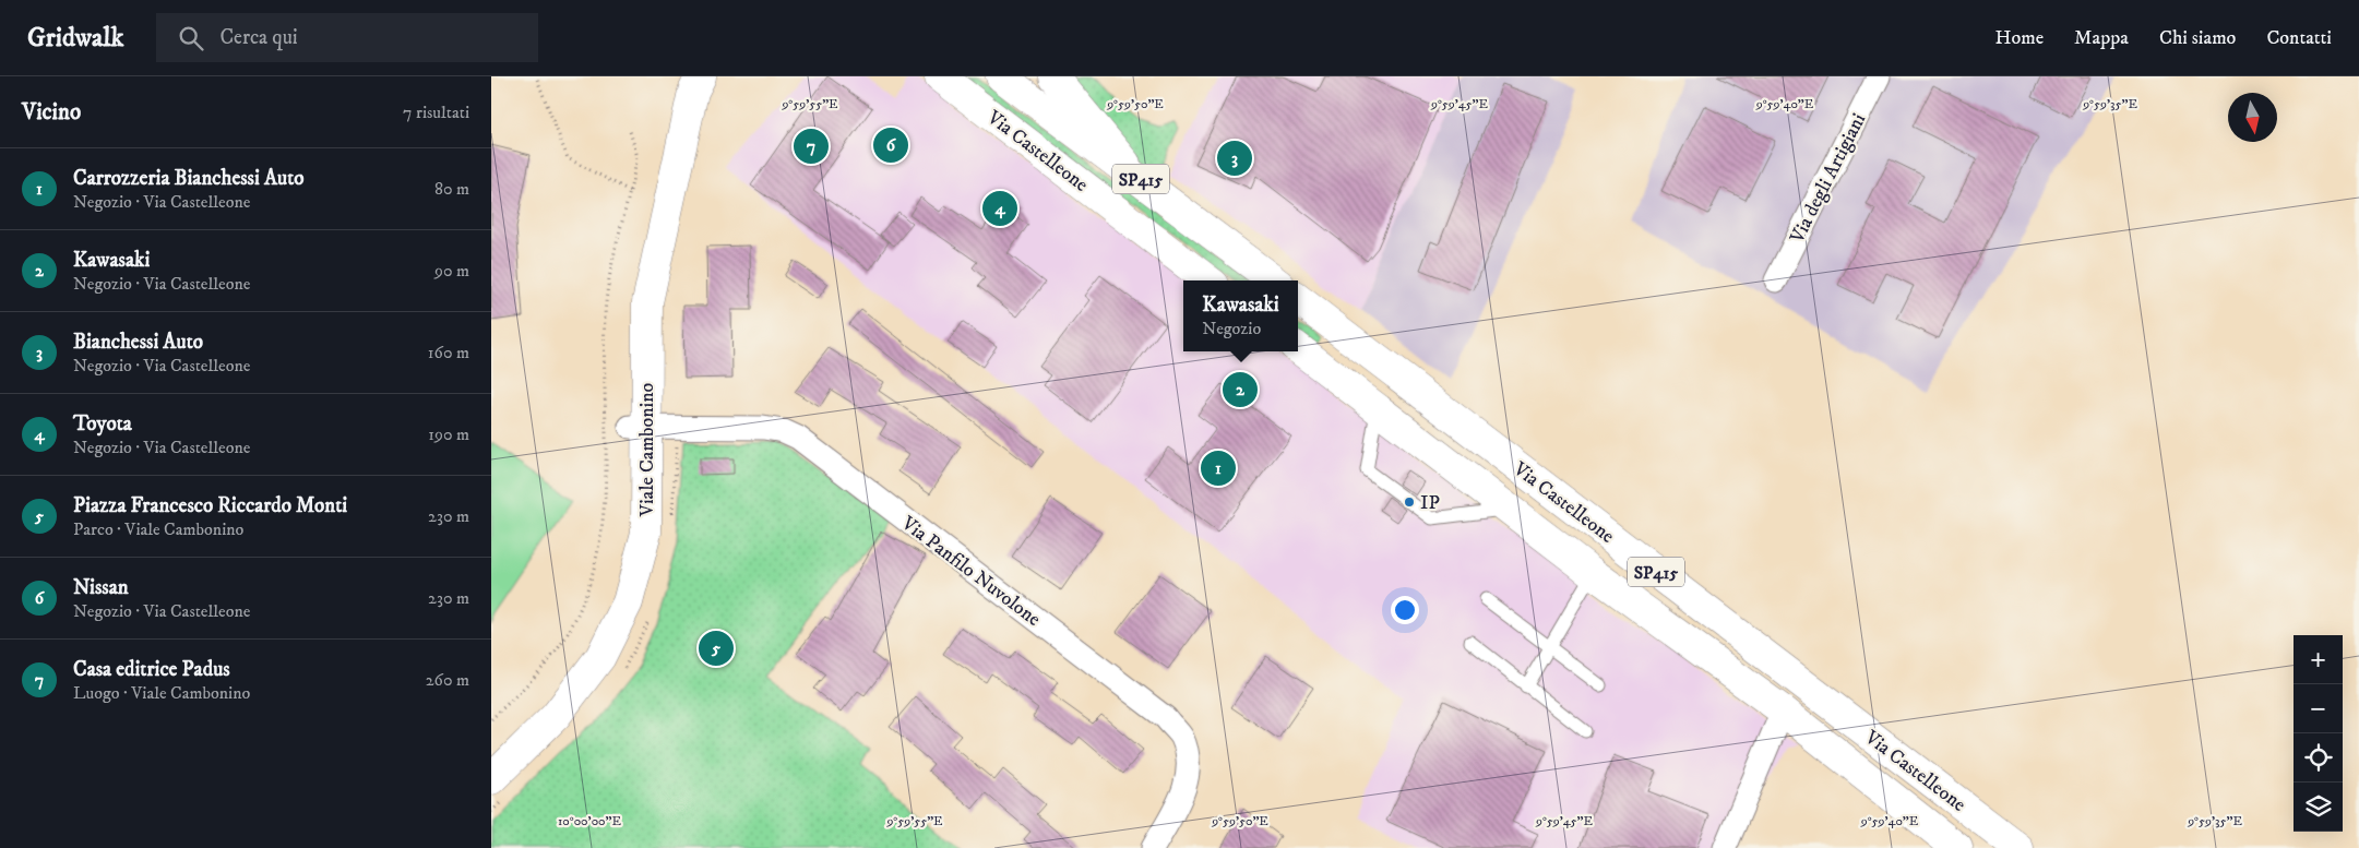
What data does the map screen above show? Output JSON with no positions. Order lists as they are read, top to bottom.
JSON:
{
  "streets": {
    "main road": ["Via Castelleone", "SP415", "Viale Cambonino"],
    "street": ["Via degli Artigiani", "Via Panfilo Nuvolone"]
  },
  "crossings": [
    ["Viale Cambonino", "Via Panfilo Nuvolone"]
  ],
  "places": ["IP"],
  "north": "bottom",
  "page": {
    "header": "Gridwalk",
    "search": "Cerca qui",
    "nav": [
      "Home",
      "Mappa",
      "Chi siamo",
      "Contatti"
    ],
    "heading": ["Vicino", "7 risultati"],
    "pins": [
      "6",
      "7",
      "3",
      "4",
      "2",
      "1",
      "5"
    ],
    "list": [
      {
        "mark": "1",
        "name": "Carrozzeria Bianchessi Auto",
        "note": "Negozio · Via Castelleone",
        "value": "80 m"
      },
      {
        "mark": "2",
        "name": "Kawasaki",
        "note": "Negozio · Via Castelleone",
        "value": "90 m"
      },
      {
        "mark": "3",
        "name": "Bianchessi Auto",
        "note": "Negozio · Via Castelleone",
        "value": "160 m"
      },
      {
        "mark": "4",
        "name": "Toyota",
        "note": "Negozio · Via Castelleone",
        "value": "190 m"
      },
      {
        "mark": "5",
        "name": "Piazza Francesco Riccardo Monti",
        "note": "Parco · Viale Cambonino",
        "value": "230 m"
      },
      {
        "mark": "6",
        "name": "Nissan",
        "note": "Negozio · Via Castelleone",
        "value": "230 m"
      },
      {
        "mark": "7",
        "name": "Casa editrice Padus",
        "note": "Luogo · Viale Cambonino",
        "value": "260 m"
      }
    ],
    "popup": ["Kawasaki", "Negozio"],
    "map_buttons": ["+", "−"]
  },
  "coordinates": [
    "9°59'55\"E",
    "9°59'50\"E",
    "9°59'45\"E",
    "9°59'40\"E",
    "9°59'35\"E",
    "10°00'00\"E"
  ]
}
